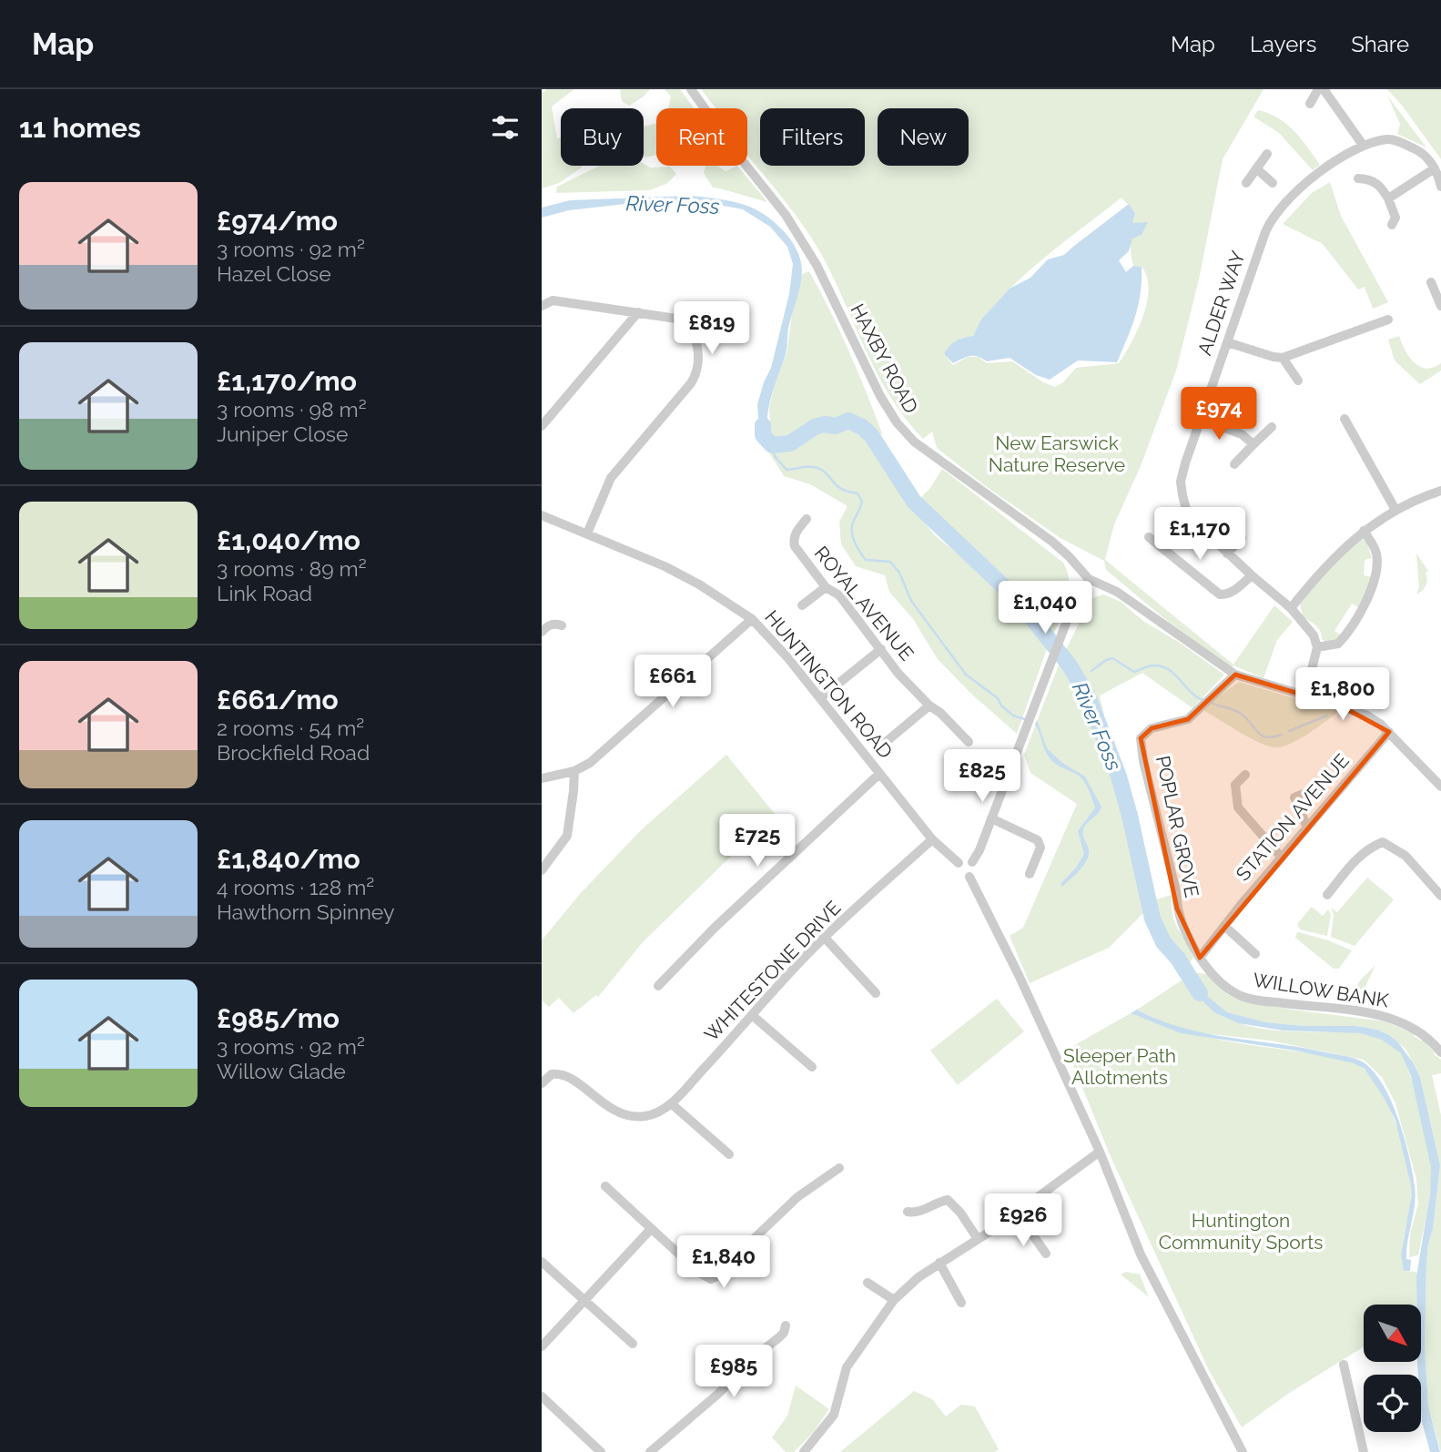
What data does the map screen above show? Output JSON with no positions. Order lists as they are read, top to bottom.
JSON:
{
  "streets": {
    "street": [
      "ALDER WAY",
      "HAXBY ROAD",
      "ROYAL AVENUE",
      "HUNTINGTON ROAD",
      "STATION AVENUE",
      "POPLAR GROVE",
      "WHITESTONE DRIVE",
      "WILLOW BANK"
    ]
  },
  "crossings": [
    ["HAXBY ROAD", "STATION AVENUE"],
    ["HAXBY ROAD", "POPLAR GROVE"],
    ["HUNTINGTON ROAD", "WHITESTONE DRIVE"],
    ["STATION AVENUE", "POPLAR GROVE"],
    ["STATION AVENUE", "WILLOW BANK"],
    ["POPLAR GROVE", "WILLOW BANK"]
  ],
  "water": ["River Foss"],
  "parks": ["New Earswick Nature Reserve", "Sleeper Path Allotments", "Huntington Community Sports"],
  "north": "bottom right",
  "page": {
    "header": "Map",
    "nav": ["Map", "Layers", "Share"],
    "heading": "11 homes",
    "chip": [
      "Buy",
      "Rent",
      "Filters",
      "New"
    ],
    "list": [
      {
        "name": "£974/mo",
        "note": "3 rooms · 92 m² · Hazel Close"
      },
      {
        "name": "£1,170/mo",
        "note": "3 rooms · 98 m² · Juniper Close"
      },
      {
        "name": "£1,040/mo",
        "note": "3 rooms · 89 m² · Link Road"
      },
      {
        "name": "£661/mo",
        "note": "2 rooms · 54 m² · Brockfield Road"
      },
      {
        "name": "£1,840/mo",
        "note": "4 rooms · 128 m² · Hawthorn Spinney"
      },
      {
        "name": "£985/mo",
        "note": "3 rooms · 92 m² · Willow Glade"
      }
    ],
    "price": [
      "£819",
      "£974",
      "£1,170",
      "£1,040",
      "£661",
      "£1,800",
      "£825",
      "£725",
      "£926",
      "£1,840",
      "£985"
    ]
  }
}
